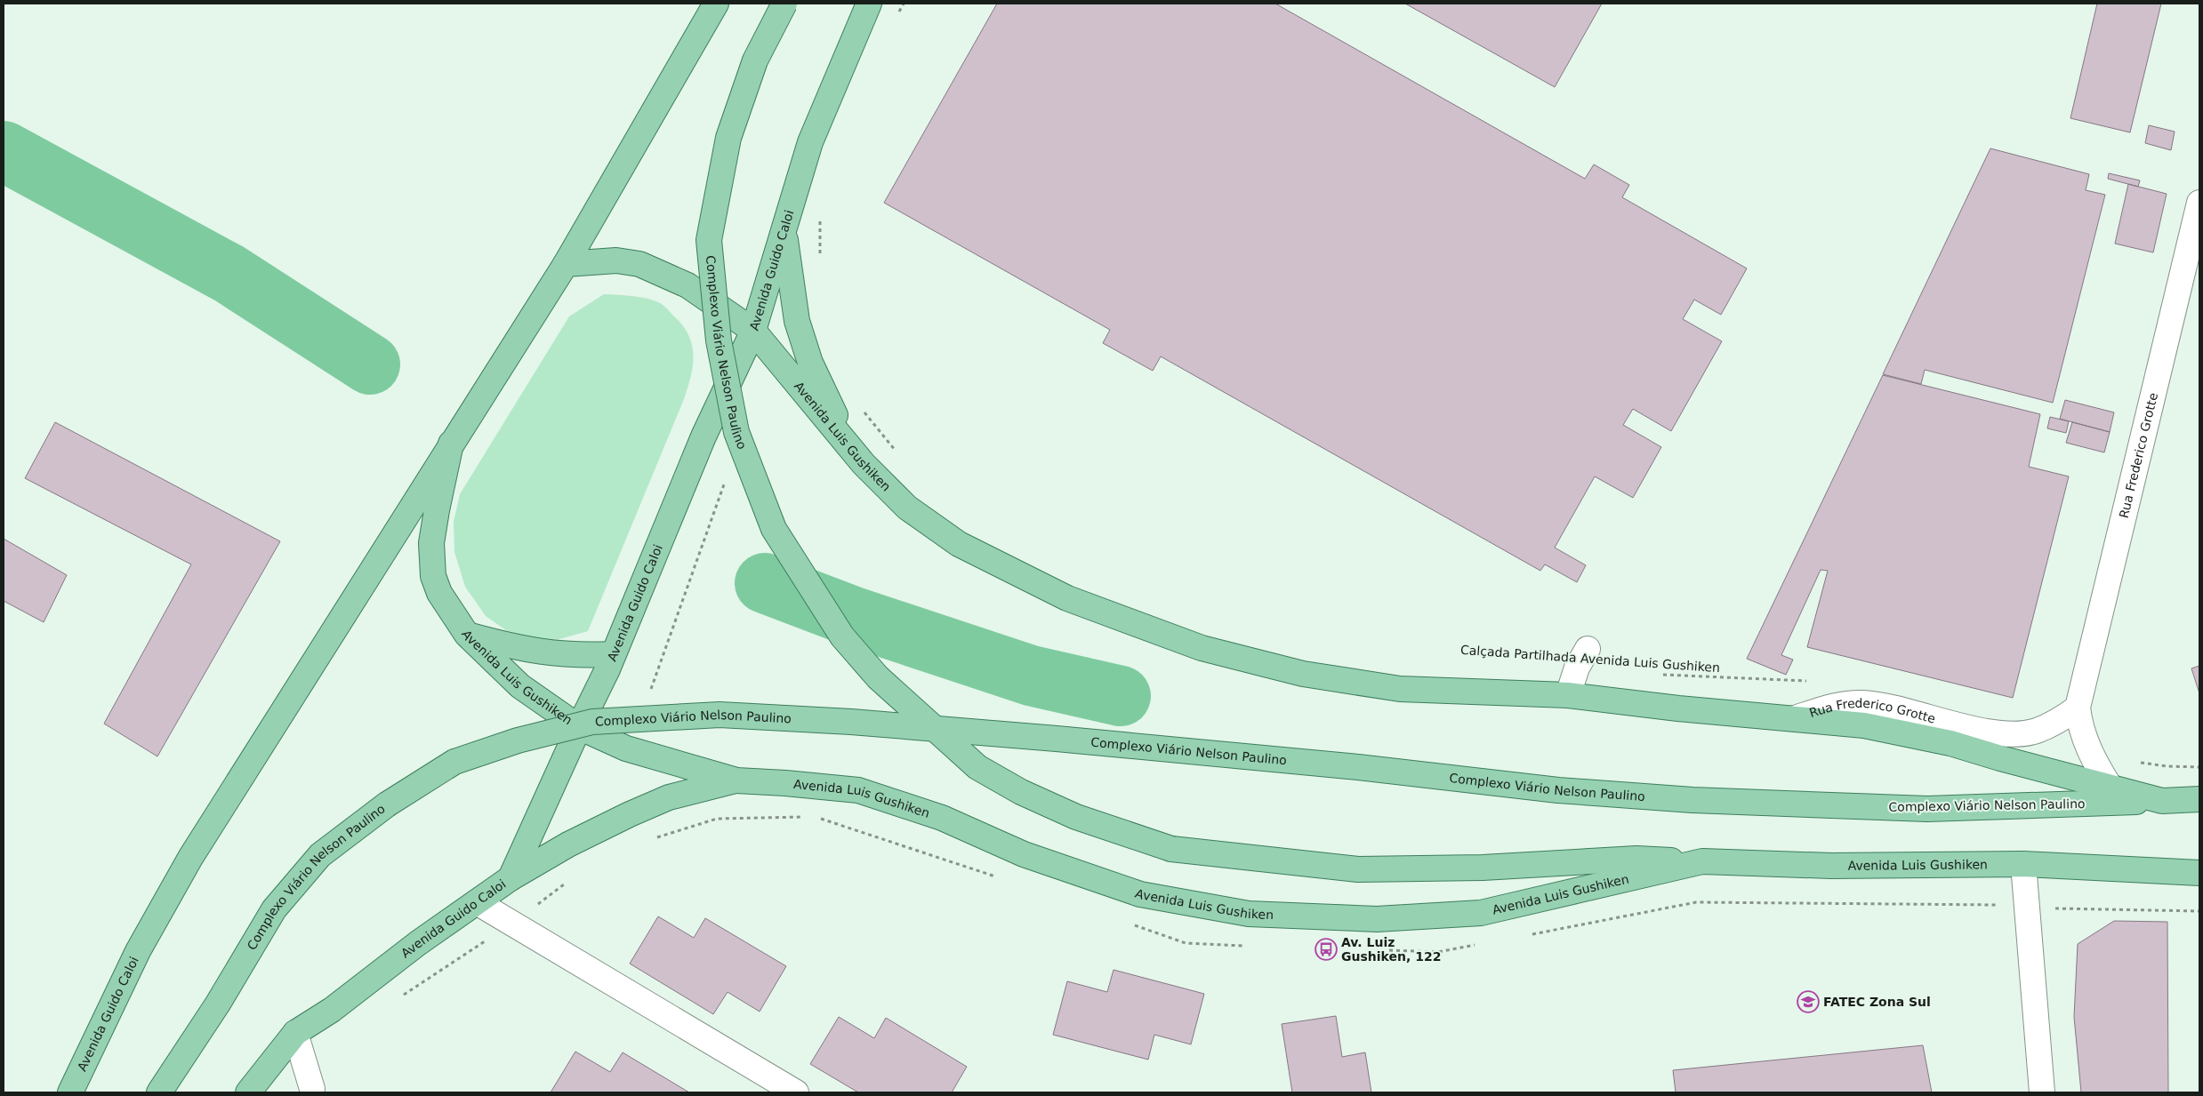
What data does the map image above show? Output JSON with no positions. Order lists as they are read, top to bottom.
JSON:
{
  "streets": {
    "main road": ["Avenida Guido Caloi", "Complexo Viário Nelson Paulino", "Avenida Luis Gushiken"],
    "street": ["Rua Frederico Grotte"],
    "path": ["Calçada Partilhada Avenida Luis Gushiken"]
  },
  "crossings": [
    ["Avenida Guido Caloi", "Avenida Luis Gushiken"],
    ["Complexo Viário Nelson Paulino", "Avenida Luis Gushiken"],
    ["Avenida Luis Gushiken", "Rua Frederico Grotte"]
  ],
  "places": {
    "bus stop": ["Av. Luiz Gushiken, 122"],
    "school or university": ["FATEC Zona Sul"]
  }
}
